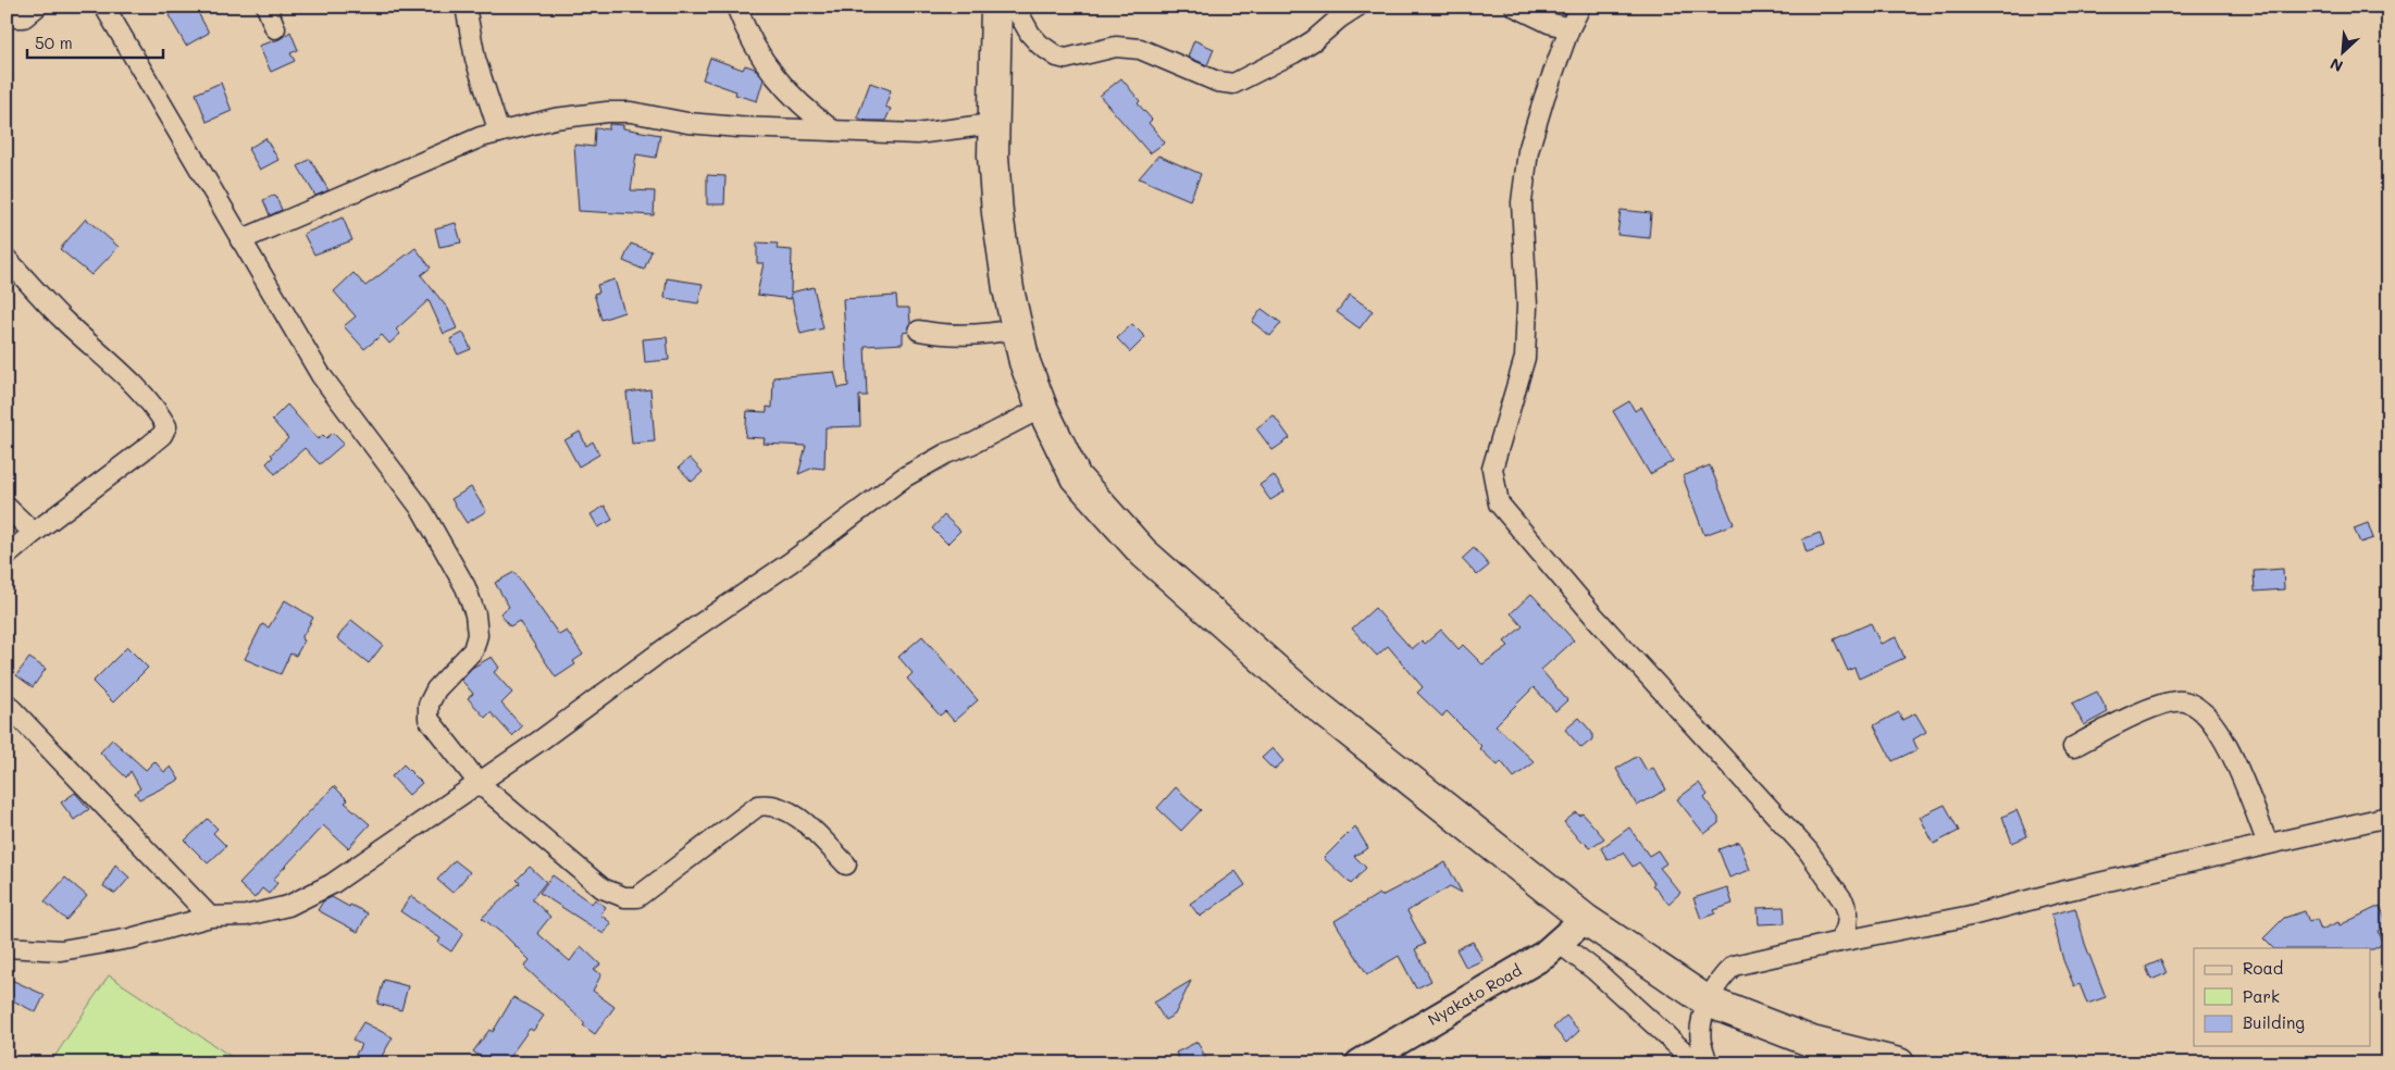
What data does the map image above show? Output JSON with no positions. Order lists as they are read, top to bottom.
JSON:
{
  "streets": {
    "street": ["Nyakato Road"]
  },
  "legend": ["Road", "Park", "Building"],
  "scale_bar": "50 m",
  "north": "bottom left"
}
